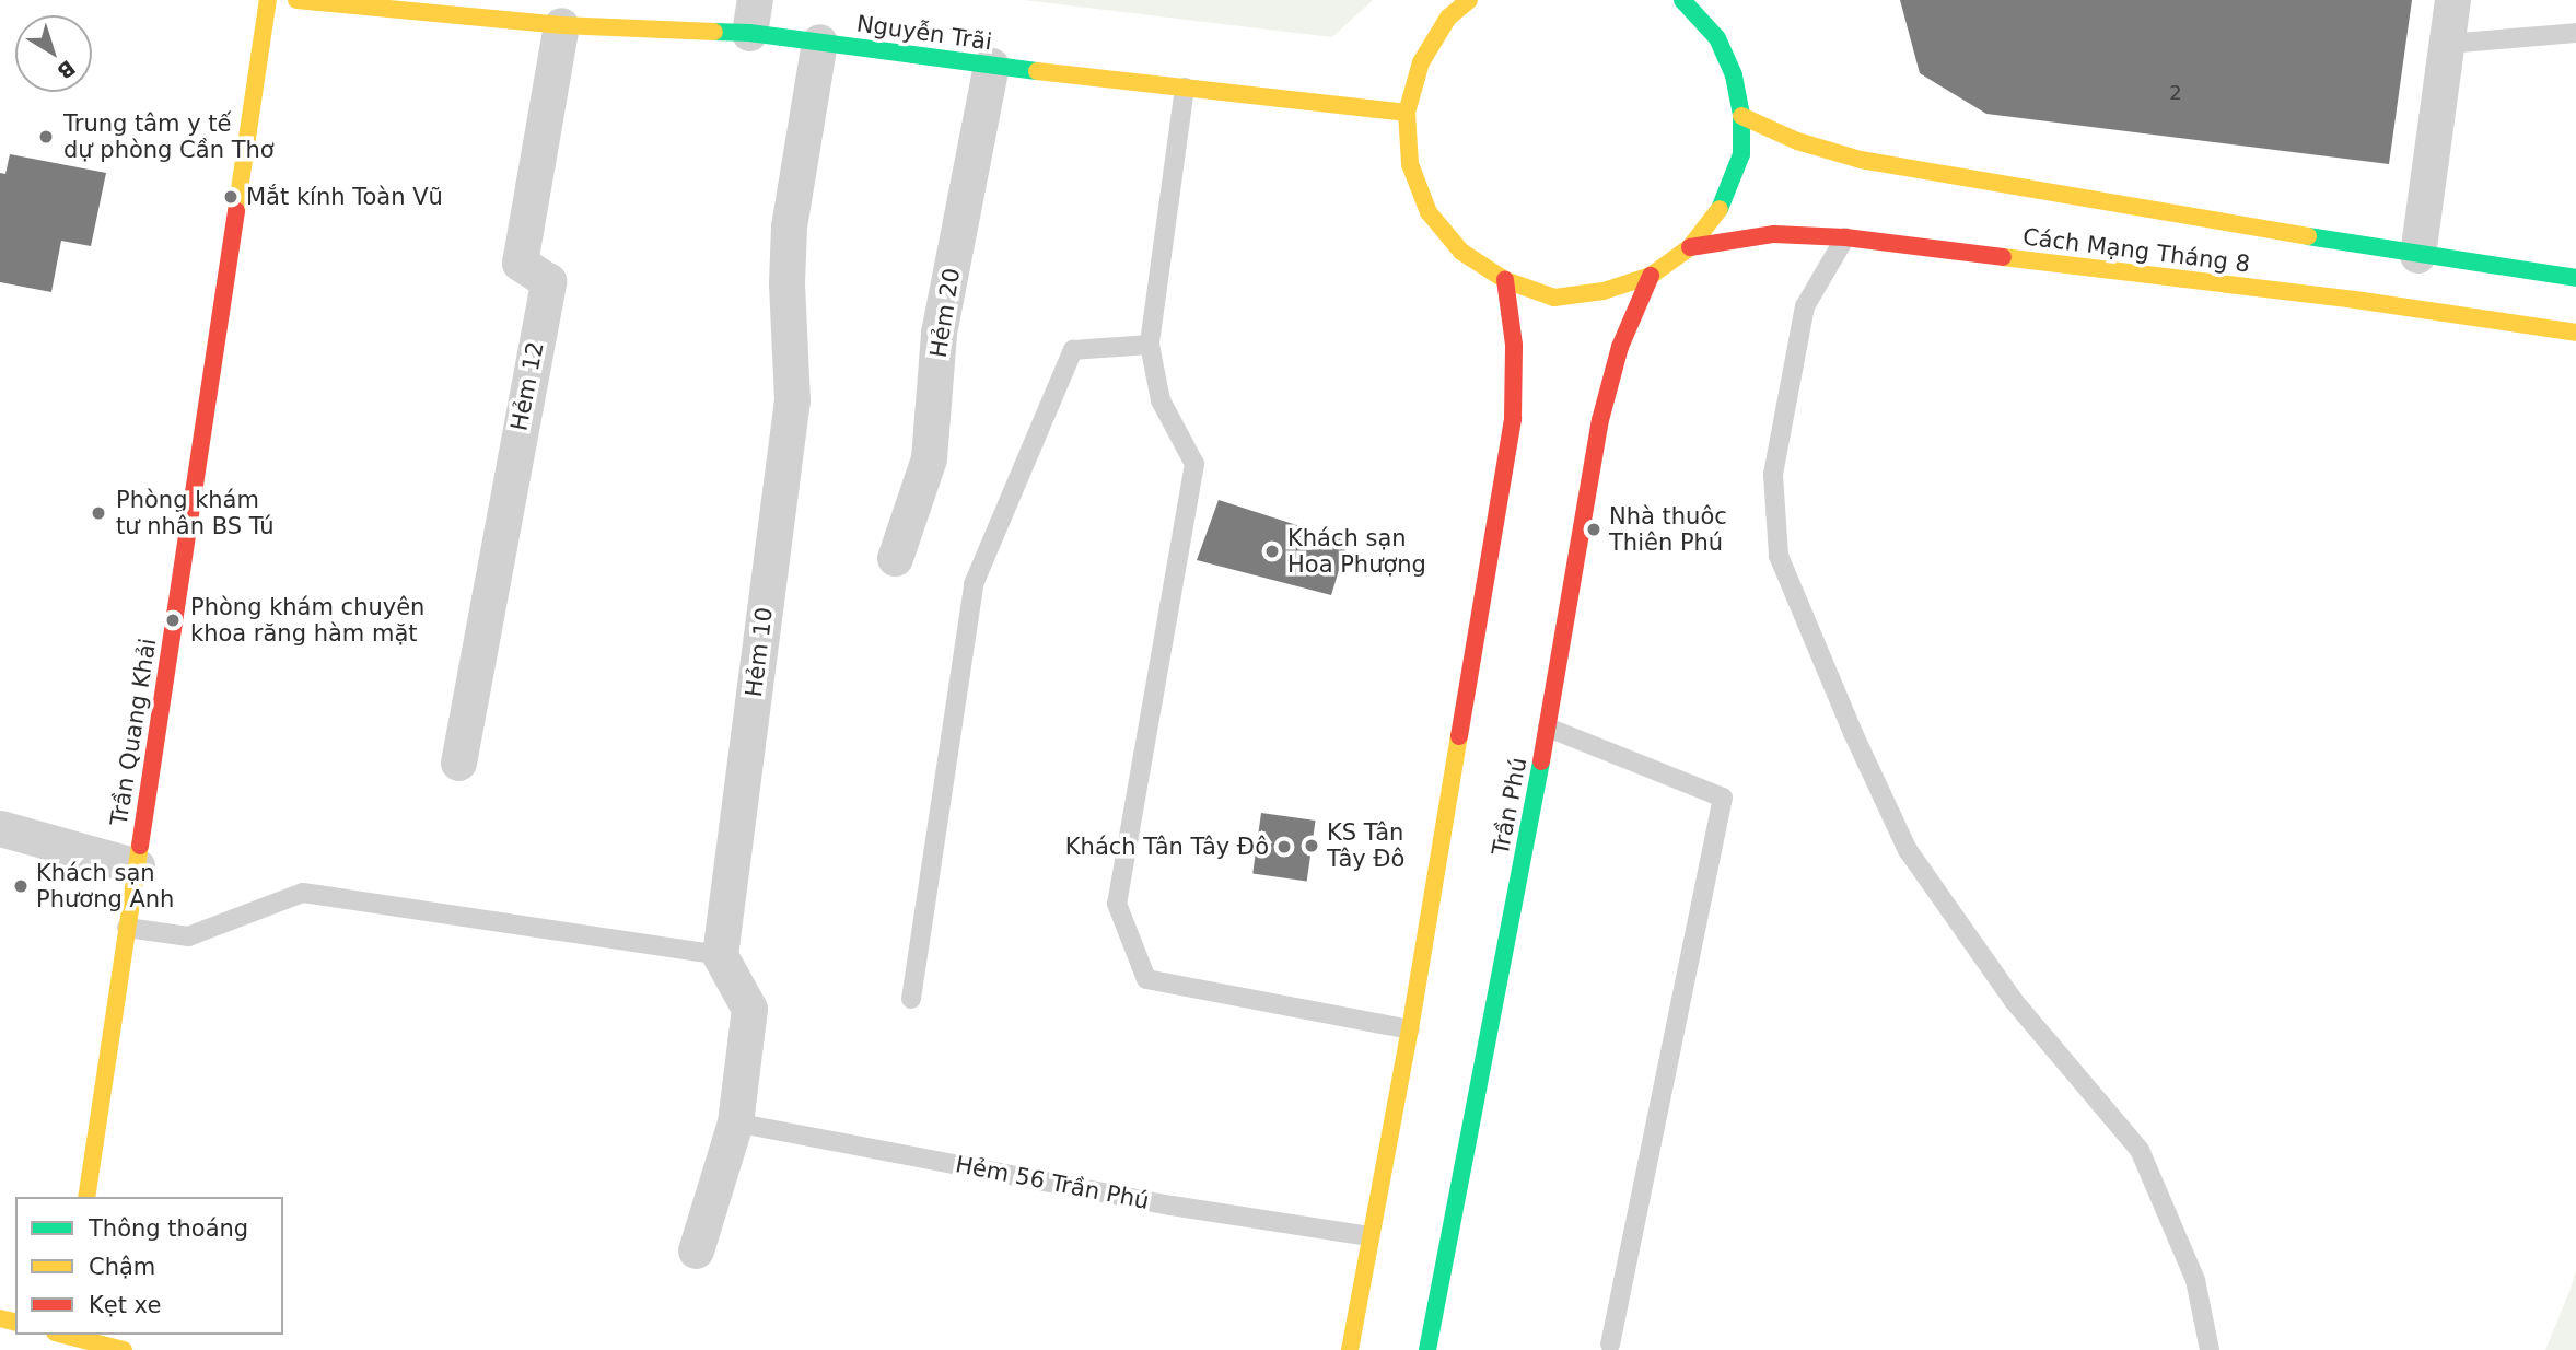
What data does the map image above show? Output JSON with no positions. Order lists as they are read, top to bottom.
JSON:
{
  "streets": {
    "main road": [
      "Nguyễn Trãi",
      "Cách Mạng Tháng 8",
      "Trần Quang Khải",
      "Trần Phú"
    ],
    "street": ["Hẻm 20", "Hẻm 12", "Hẻm 10"],
    "lane": ["Hẻm 56 Trần Phú"]
  },
  "crossings": [
    ["Nguyễn Trãi", "Hẻm 20"],
    ["Nguyễn Trãi", "Hẻm 12"],
    ["Nguyễn Trãi", "Hẻm 10"]
  ],
  "places": [
    "Trung tâm y tế dự phòng Cần Thơ",
    "Mắt kính Toàn Vũ",
    "Phòng khám tư nhân BS Tú",
    "Nhà thuôc Thiên Phú",
    "Khách sạn Hoa Phượng",
    "Phòng khám chuyên khoa răng hàm mặt",
    "KS Tân Tây Đô",
    "Khách Tân Tây Đô",
    "Khách sạn Phương Anh"
  ],
  "house_numbers": ["2"],
  "legend": ["Thông thoáng", "Chậm", "Kẹt xe"],
  "north": "bottom right"
}
